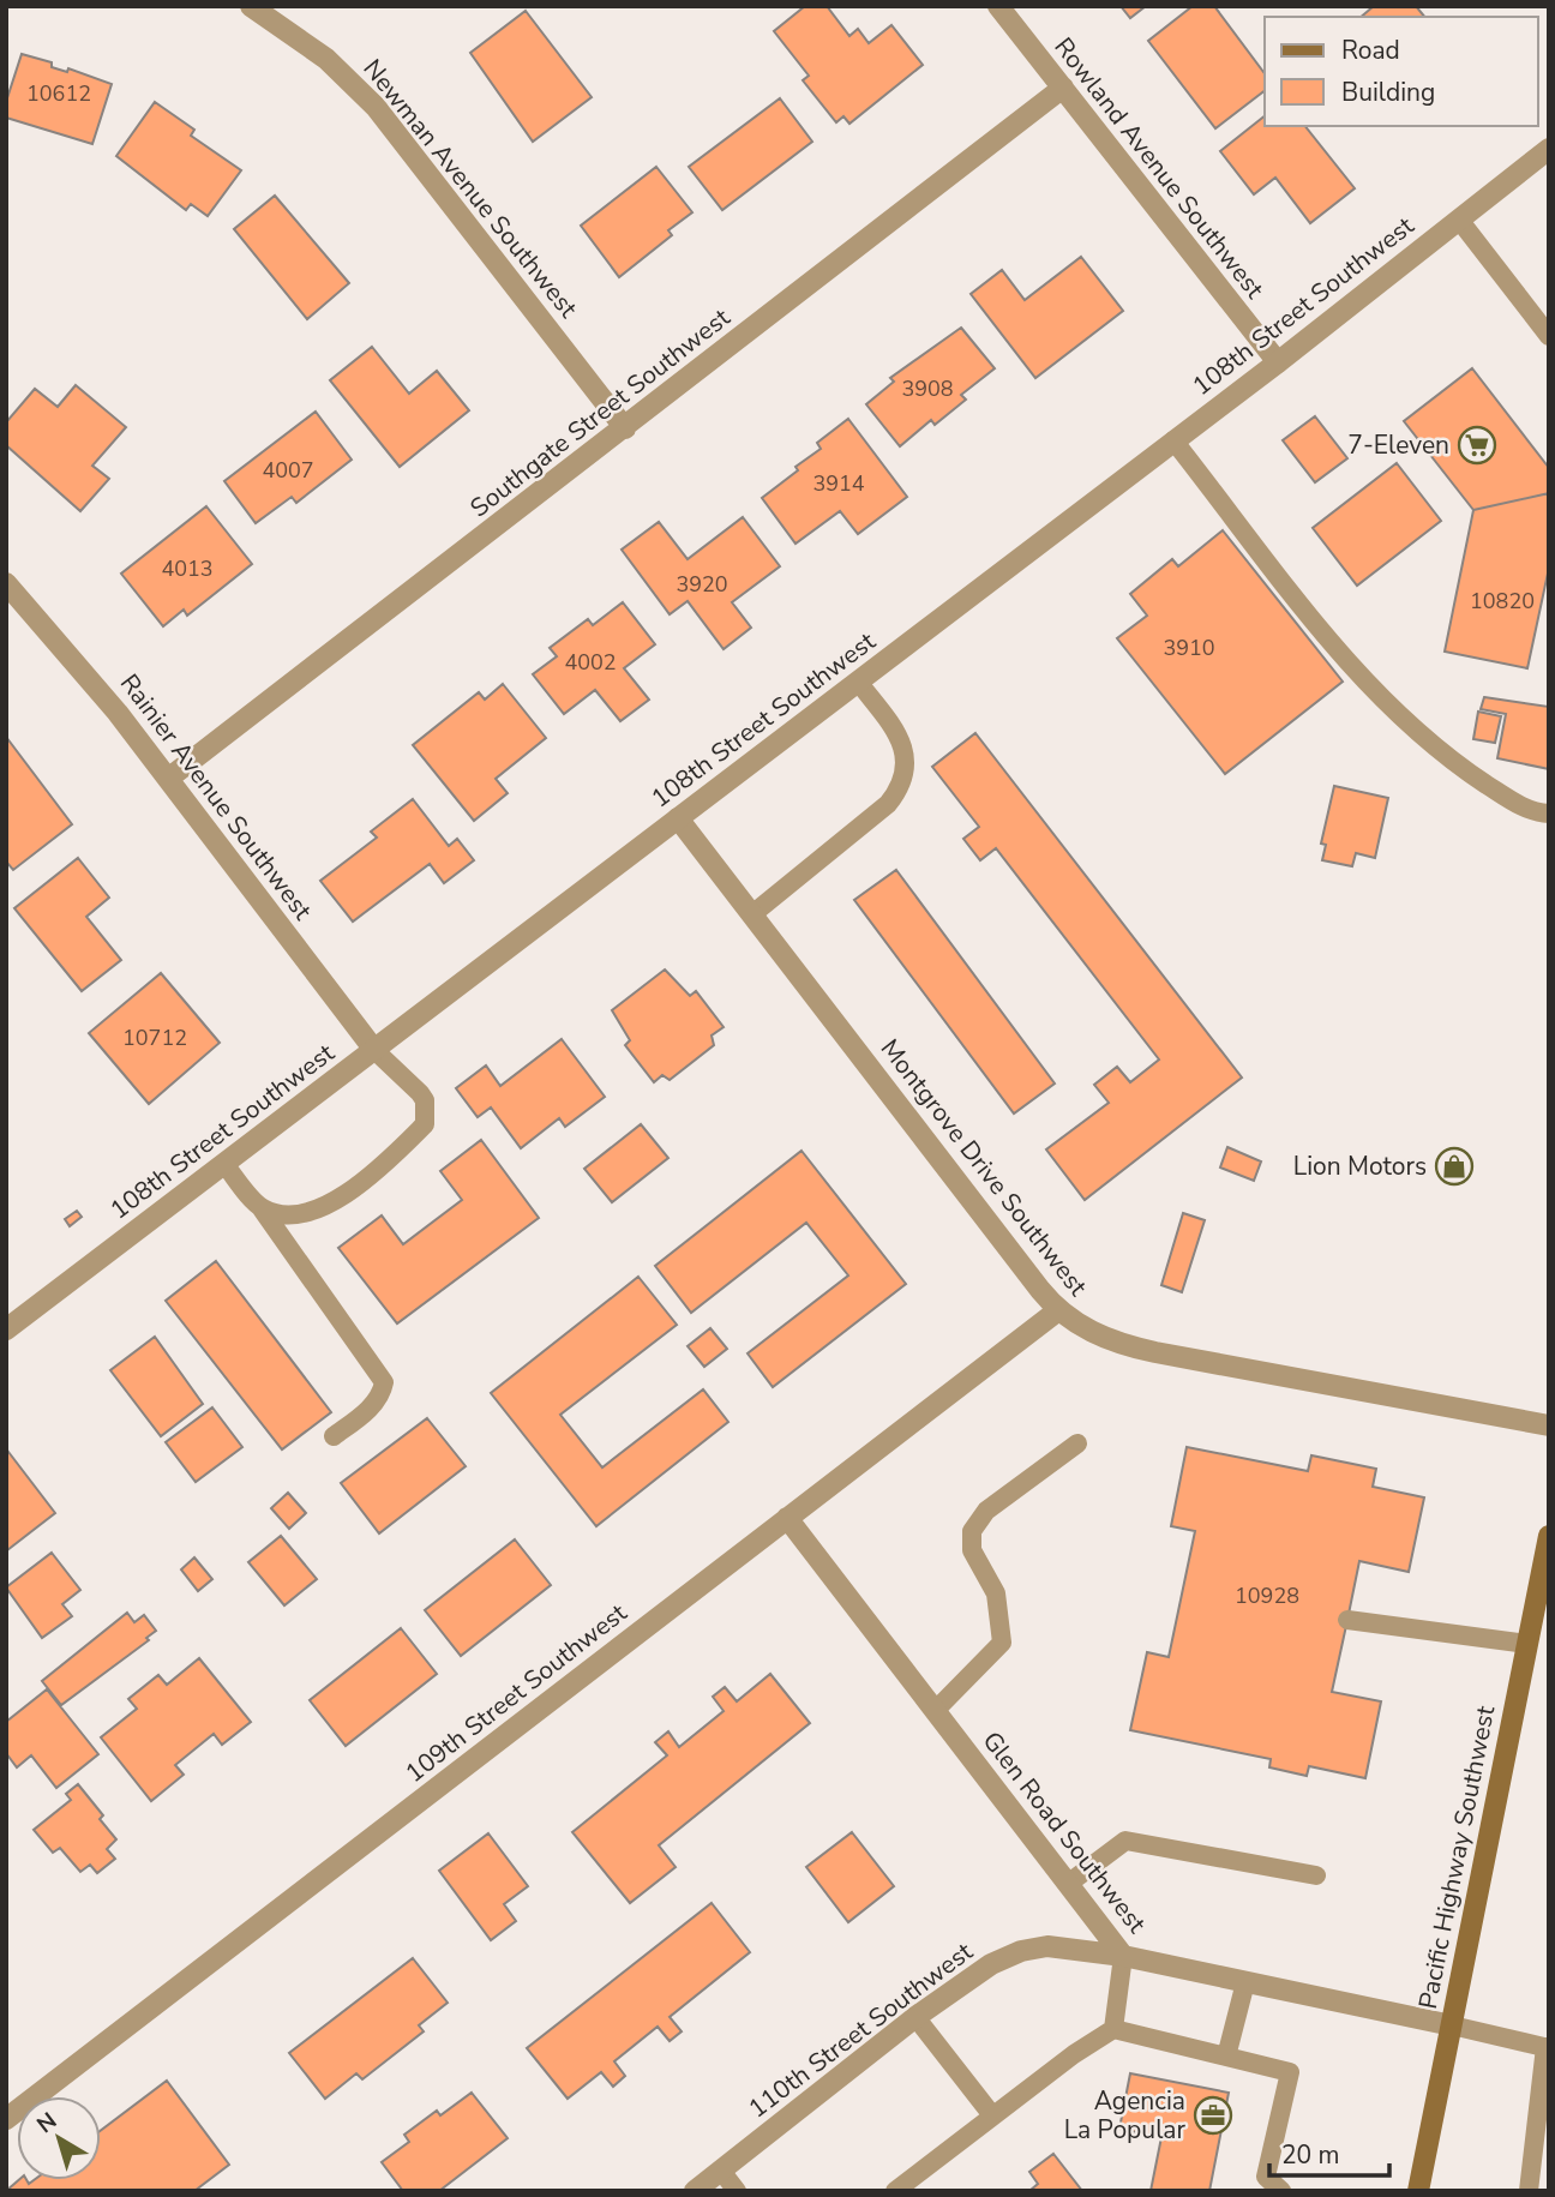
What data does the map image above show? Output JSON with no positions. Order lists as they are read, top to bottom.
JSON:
{
  "streets": {
    "main road": ["Pacific Highway Southwest"],
    "street": [
      "Rowland Avenue Southwest",
      "Newman Avenue Southwest",
      "108th Street Southwest",
      "Southgate Street Southwest",
      "Rainier Avenue Southwest",
      "Montgrove Drive Southwest",
      "109th Street Southwest",
      "Glen Road Southwest",
      "110th Street Southwest"
    ]
  },
  "crossings": [
    ["Rowland Avenue Southwest", "108th Street Southwest"],
    ["Rowland Avenue Southwest", "Southgate Street Southwest"],
    ["Newman Avenue Southwest", "Southgate Street Southwest"],
    ["108th Street Southwest", "Rainier Avenue Southwest"],
    ["108th Street Southwest", "Montgrove Drive Southwest"],
    ["Southgate Street Southwest", "Rainier Avenue Southwest"],
    ["Montgrove Drive Southwest", "109th Street Southwest"],
    ["109th Street Southwest", "Glen Road Southwest"],
    ["Glen Road Southwest", "Pacific Highway Southwest"],
    ["Glen Road Southwest", "110th Street Southwest"]
  ],
  "places": {
    "supermarket": ["7-Eleven"],
    "shop": ["Lion Motors"],
    "office": ["Agencia La Popular"]
  },
  "house_numbers": [
    "10612",
    "3908",
    "4007",
    "3914",
    "4013",
    "3920",
    "10820",
    "3910",
    "4002",
    "10712",
    "10928"
  ],
  "legend": ["Road", "Building"],
  "scale_bar": "20 m",
  "north": "top left"
}
